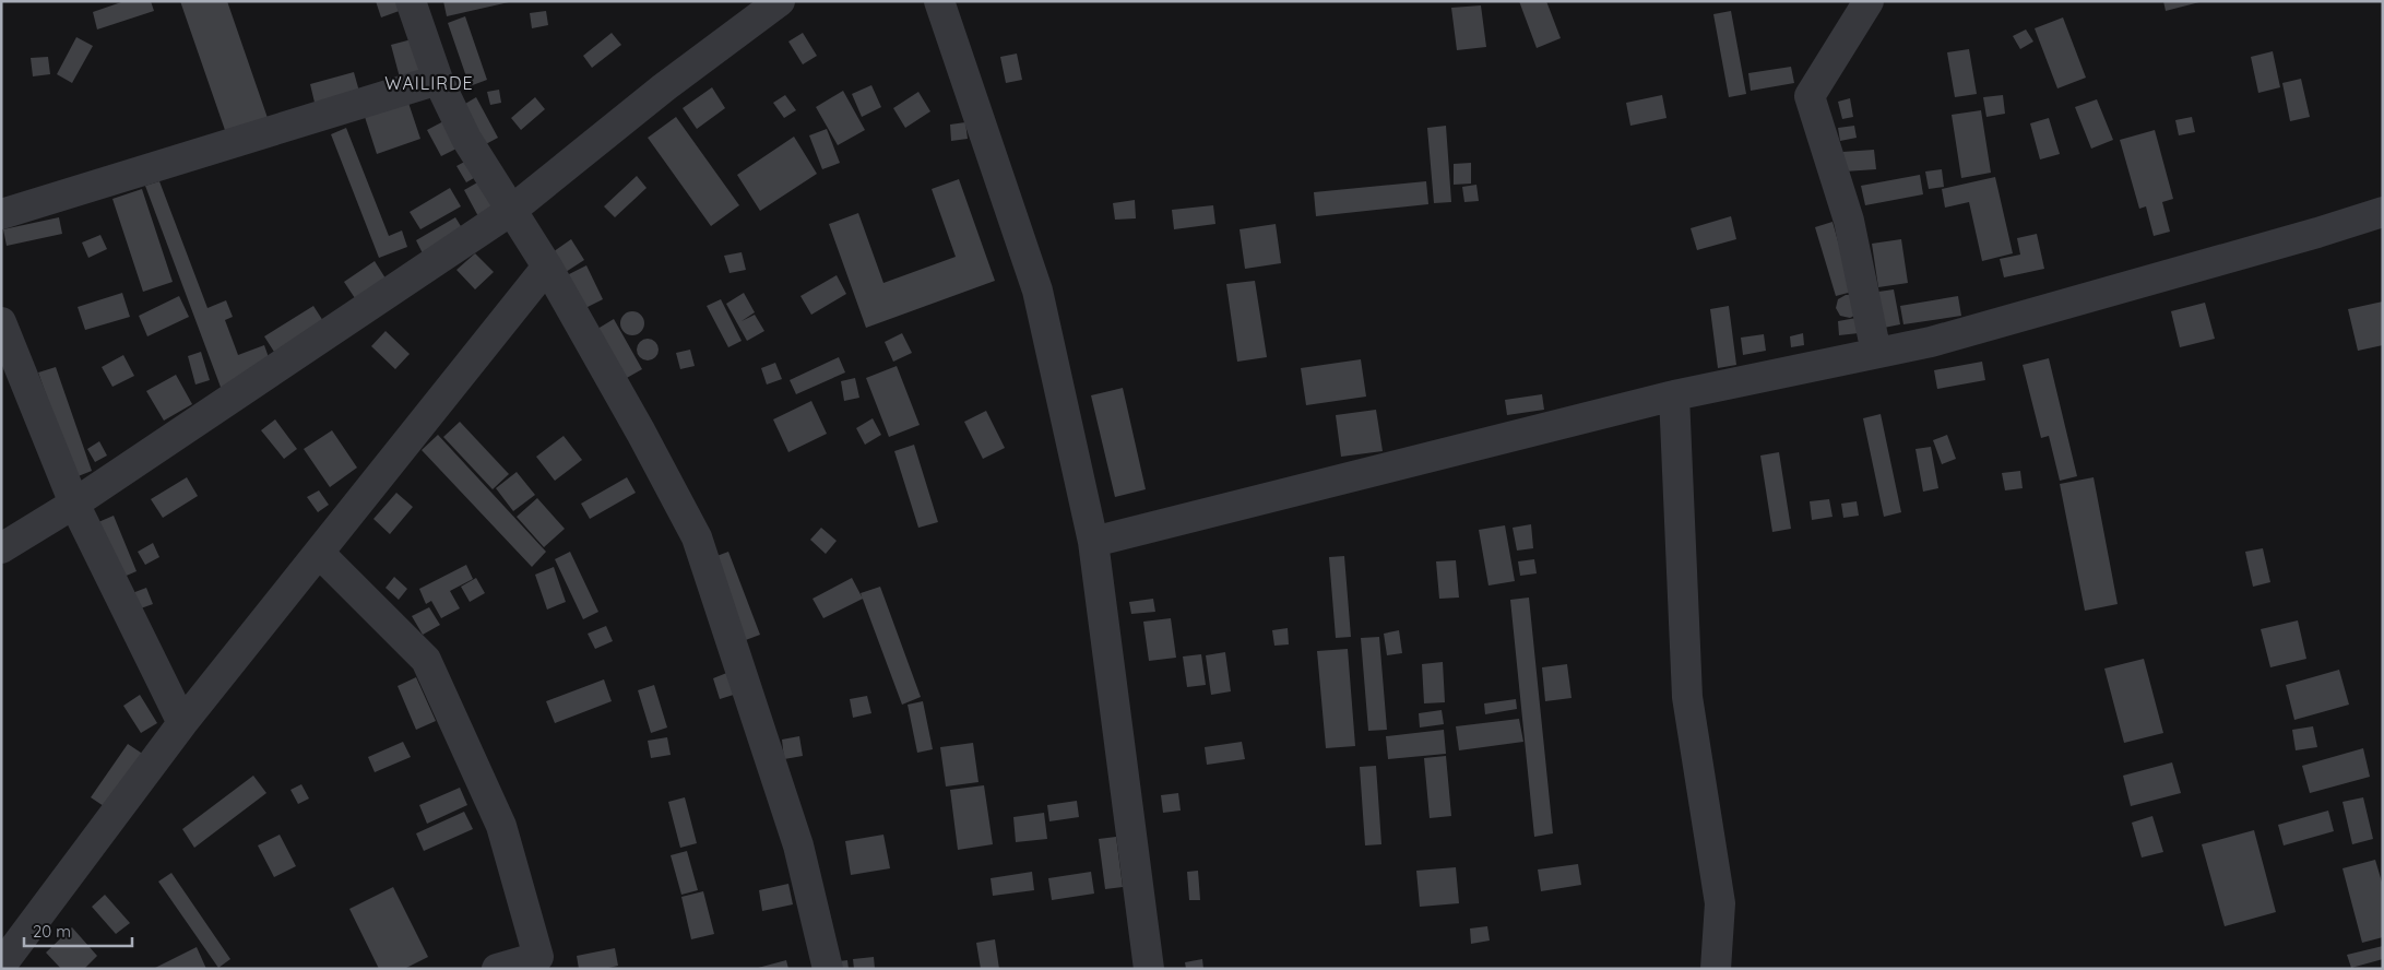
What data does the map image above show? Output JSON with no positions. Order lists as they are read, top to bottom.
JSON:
{
  "districts": ["WAILIRDE"],
  "scale_bar": "20 m"
}
